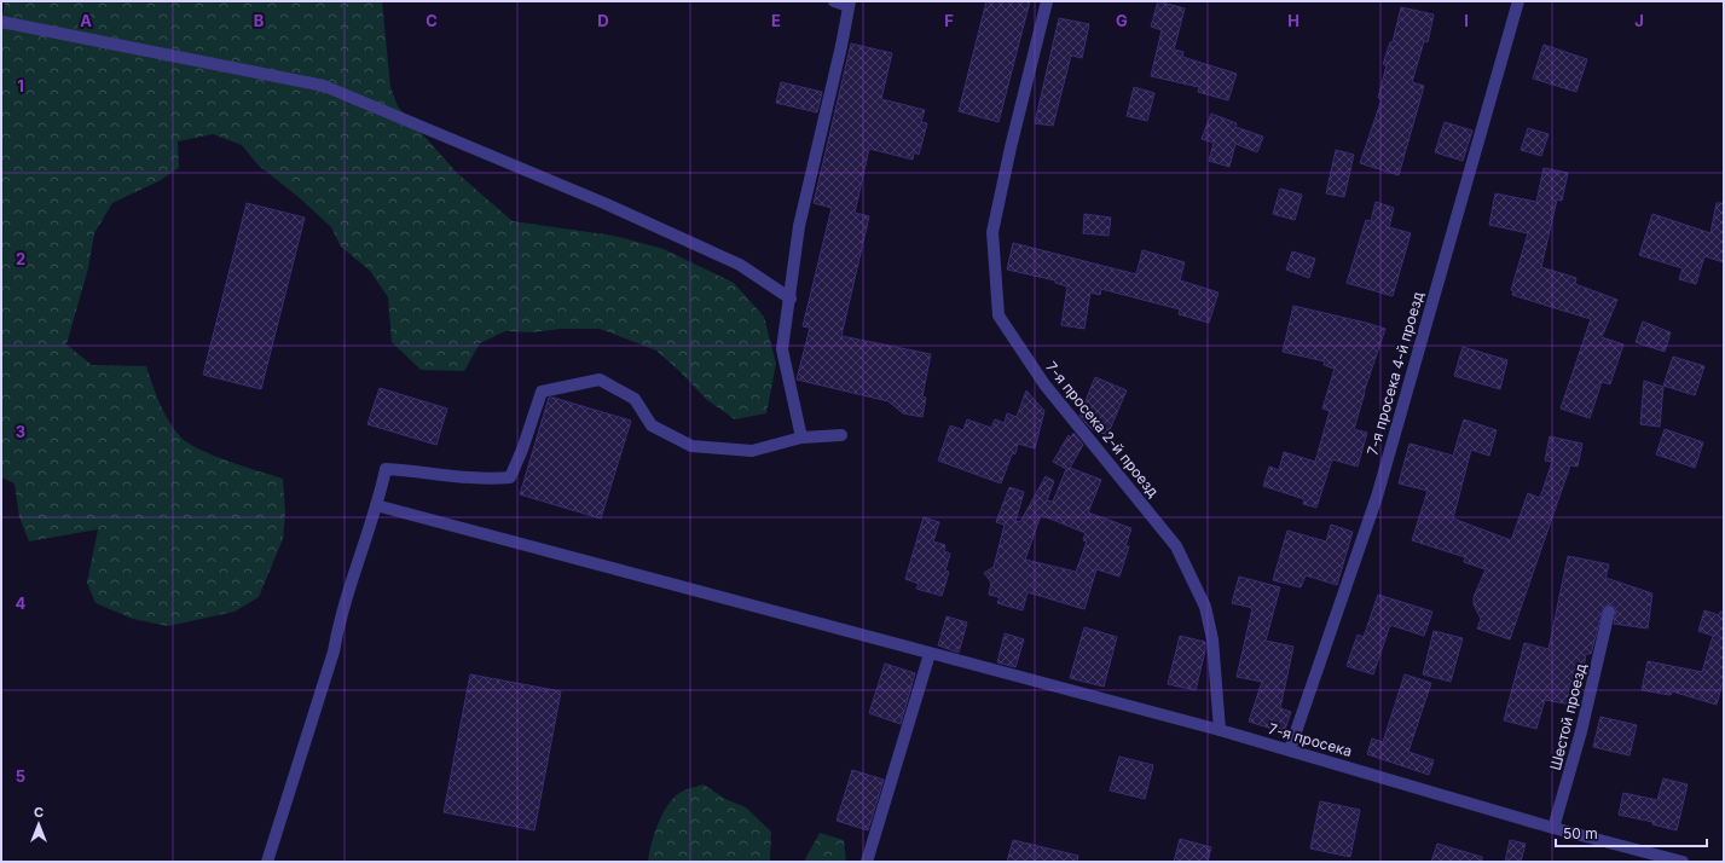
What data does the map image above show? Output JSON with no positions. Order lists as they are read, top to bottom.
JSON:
{
  "streets": {
    "street": [
      "7-я просека 4-й проезд",
      "7-я просека 2-й проезд",
      "Шестой проезд",
      "7-я просека"
    ]
  },
  "crossings": [
    ["7-я просека 4-й проезд", "7-я просека"],
    ["7-я просека 2-й проезд", "7-я просека"],
    ["Шестой проезд", "7-я просека"]
  ],
  "scale_bar": "50 m",
  "north": "top",
  "grid": {
    "columns": [
      "A",
      "B",
      "C",
      "D",
      "E",
      "F",
      "G",
      "H",
      "I",
      "J"
    ],
    "rows": [
      "1",
      "2",
      "3",
      "4",
      "5"
    ]
  }
}
